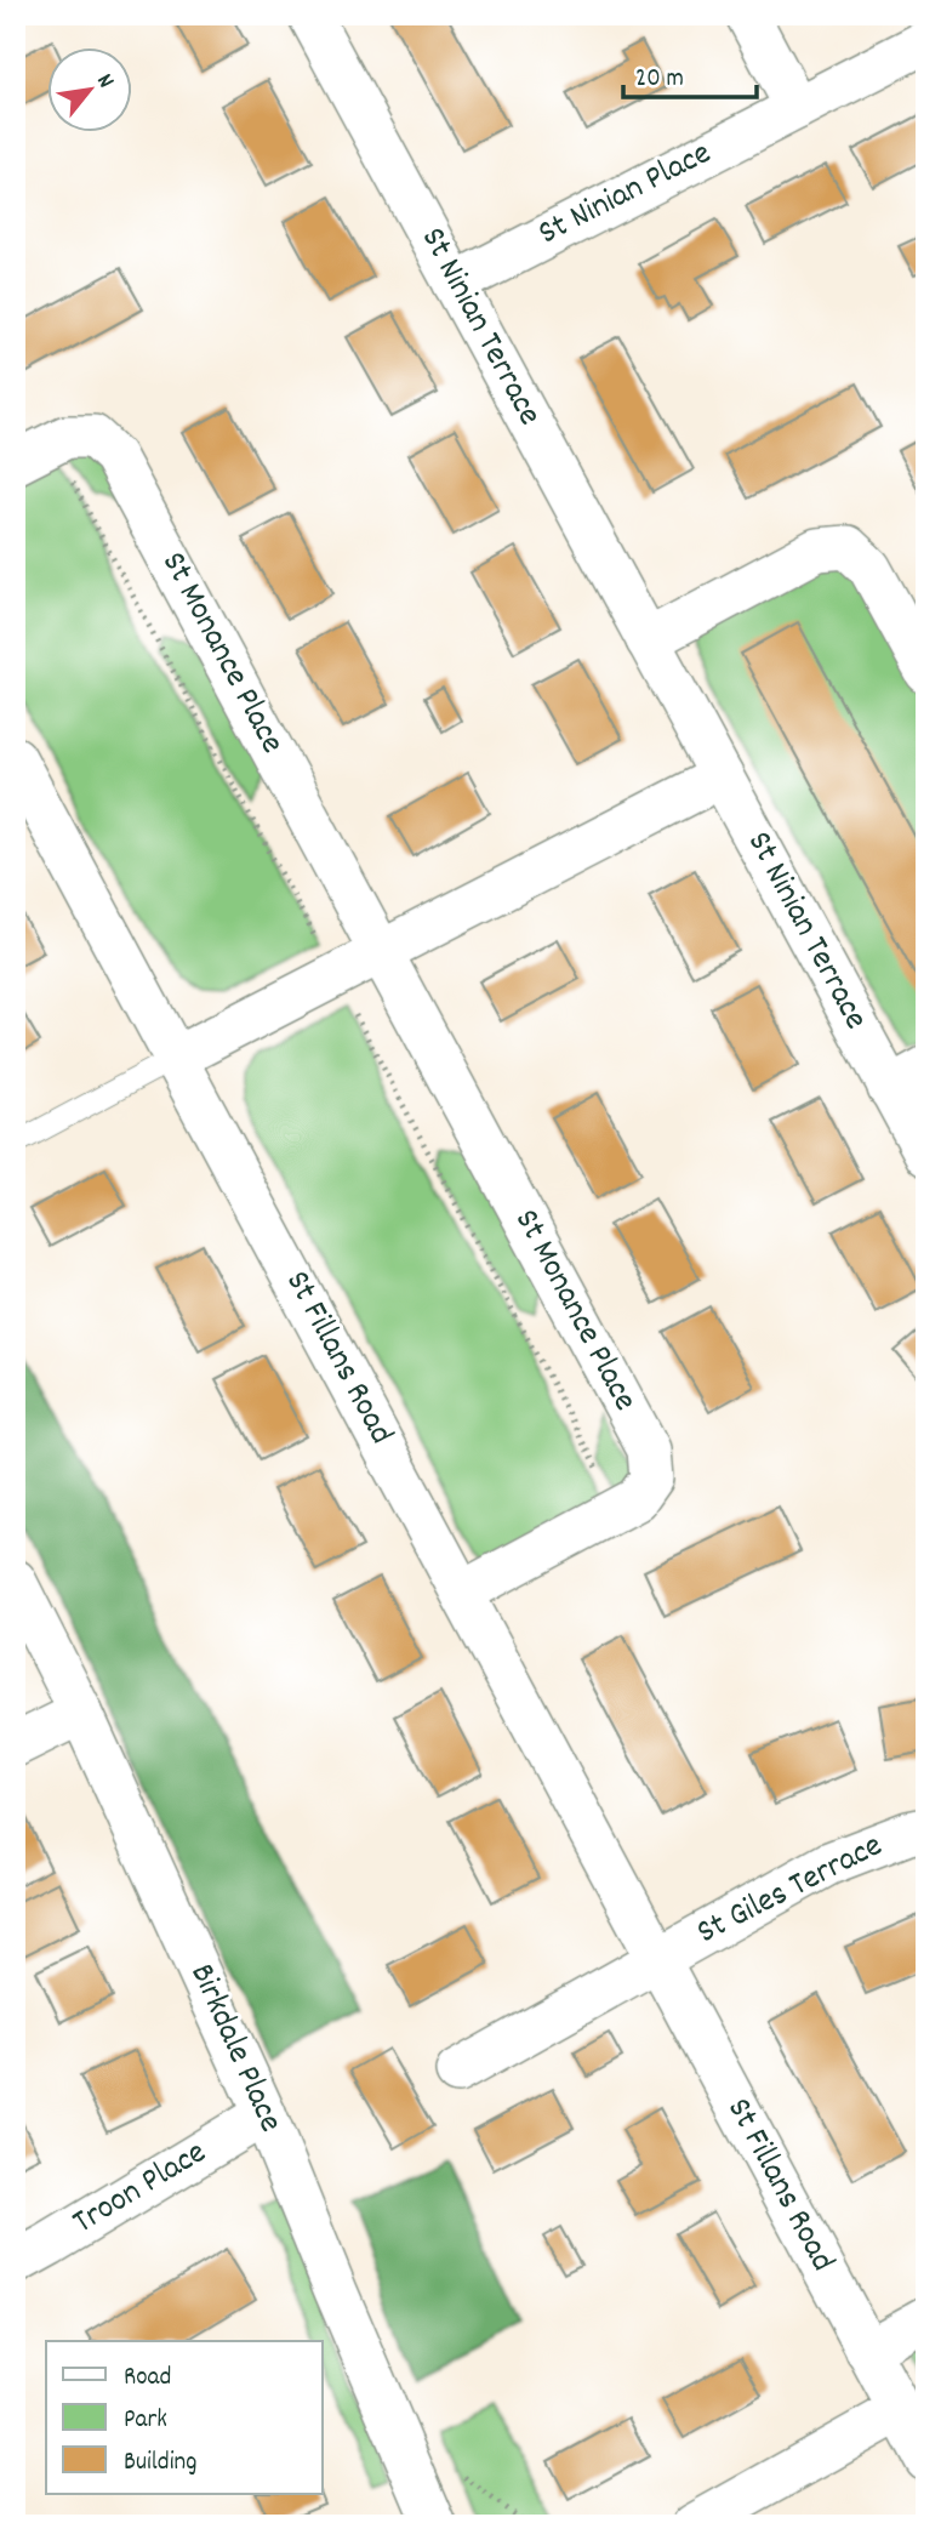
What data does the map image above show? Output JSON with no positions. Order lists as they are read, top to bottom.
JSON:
{
  "streets": {
    "street": [
      "St Ninian Place",
      "St Ninian Terrace",
      "St Monance Place",
      "St Fillans Road",
      "St Giles Terrace",
      "Birkdale Place",
      "Troon Place"
    ]
  },
  "crossings": [
    ["St Ninian Place", "St Ninian Terrace"],
    ["St Monance Place", "St Fillans Road"],
    ["St Fillans Road", "St Giles Terrace"],
    ["Birkdale Place", "Troon Place"]
  ],
  "legend": ["Road", "Park", "Building"],
  "scale_bar": "20 m",
  "north": "top right"
}
